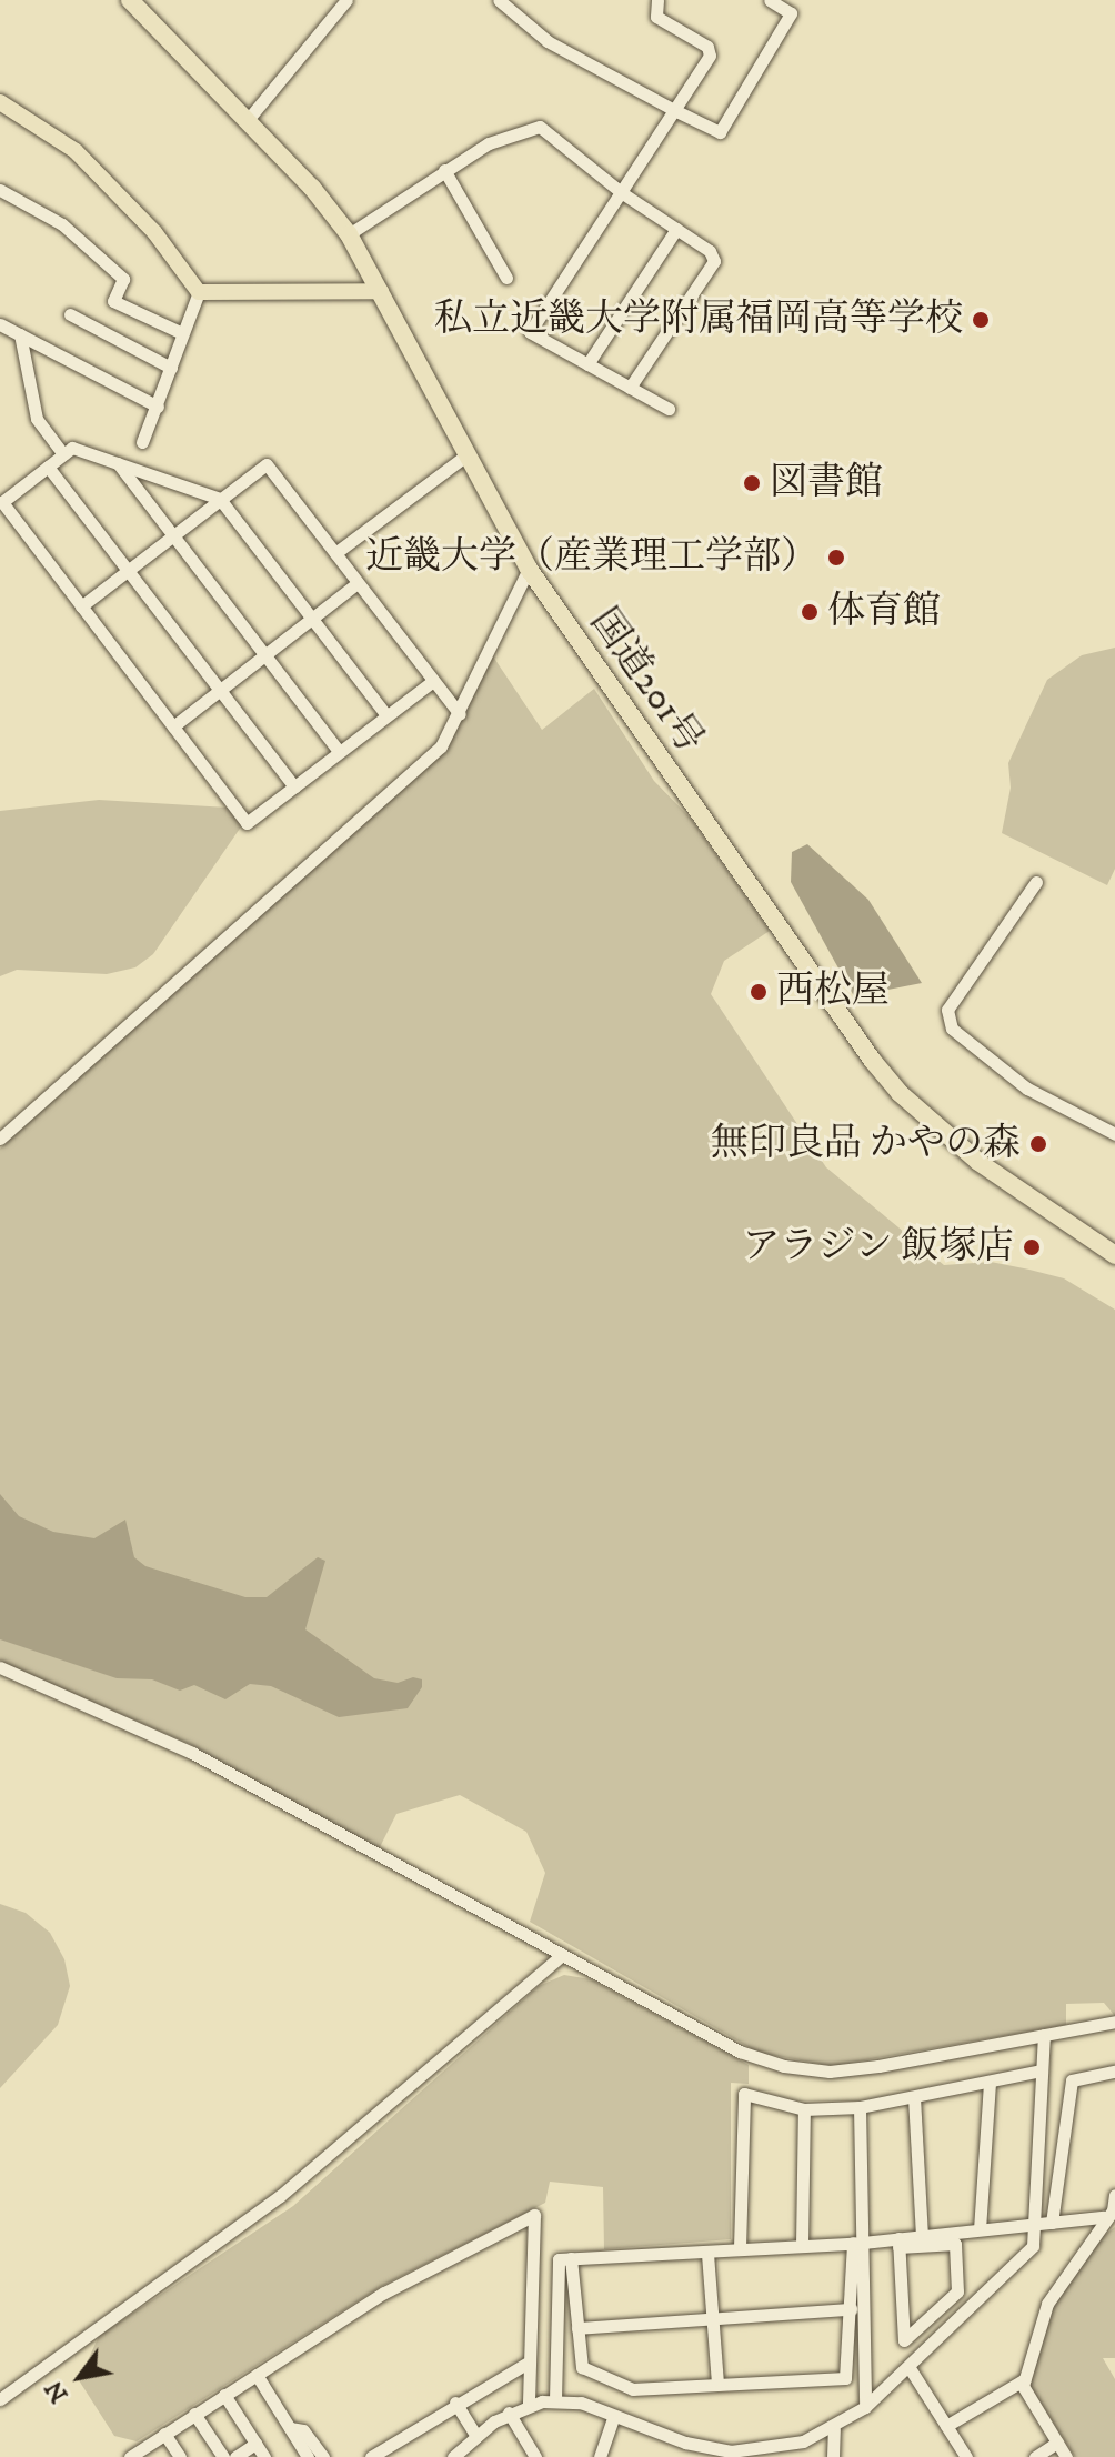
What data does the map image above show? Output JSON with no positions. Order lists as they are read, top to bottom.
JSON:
{
  "streets": {
    "highway": ["国道201号"]
  },
  "places": [
    "私立近畿大学附属福岡高等学校",
    "図書館",
    "近畿大学（産業理工学部）",
    "体育館",
    "西松屋",
    "無印良品 かやの森",
    "アラジン 飯塚店"
  ],
  "north": "bottom left"
}
